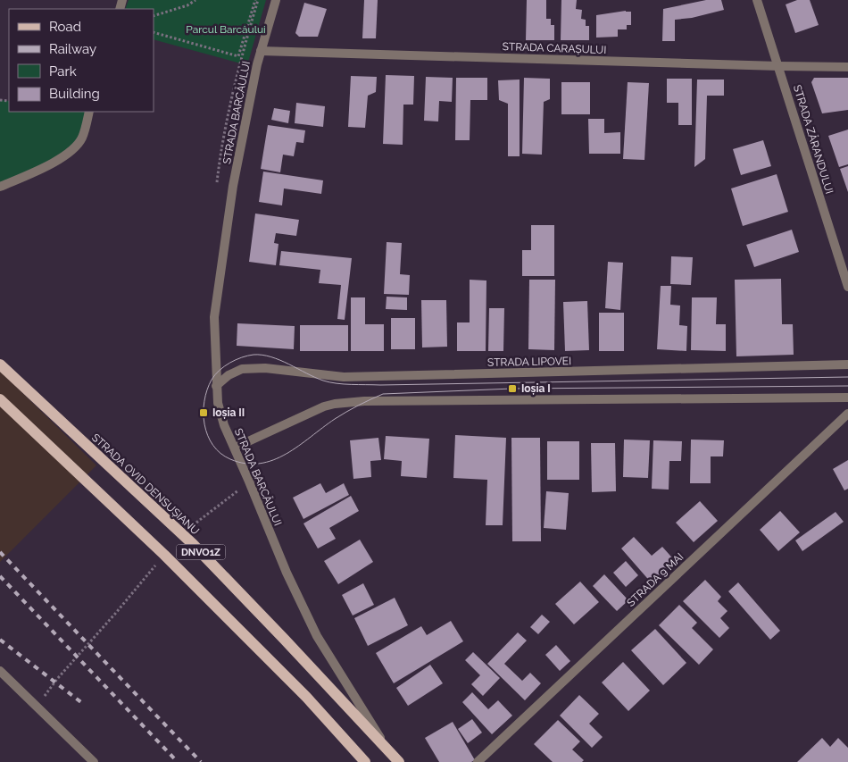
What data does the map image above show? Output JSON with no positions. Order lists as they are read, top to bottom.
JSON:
{
  "streets": {
    "main road": ["STRADA OVID DENSUȘIANU", "DNVO1Z"],
    "street": [
      "STRADA CARAȘULUI",
      "STRADA BARCĂULUI",
      "STRADA ZĂRANDULUI",
      "STRADA LIPOVEI",
      "STRADA 9 MAI"
    ]
  },
  "crossings": [
    ["STRADA CARAȘULUI", "STRADA BARCĂULUI"],
    ["STRADA CARAȘULUI", "STRADA ZĂRANDULUI"],
    ["STRADA BARCĂULUI", "STRADA LIPOVEI"],
    ["STRADA BARCĂULUI", "STRADA OVID DENSUȘIANU"]
  ],
  "parks": ["Parcul Barcăului"],
  "places": {
    "transit": ["Ioșia I", "Ioșia II"]
  },
  "legend": [
    "Road",
    "Railway",
    "Park",
    "Building"
  ]
}
